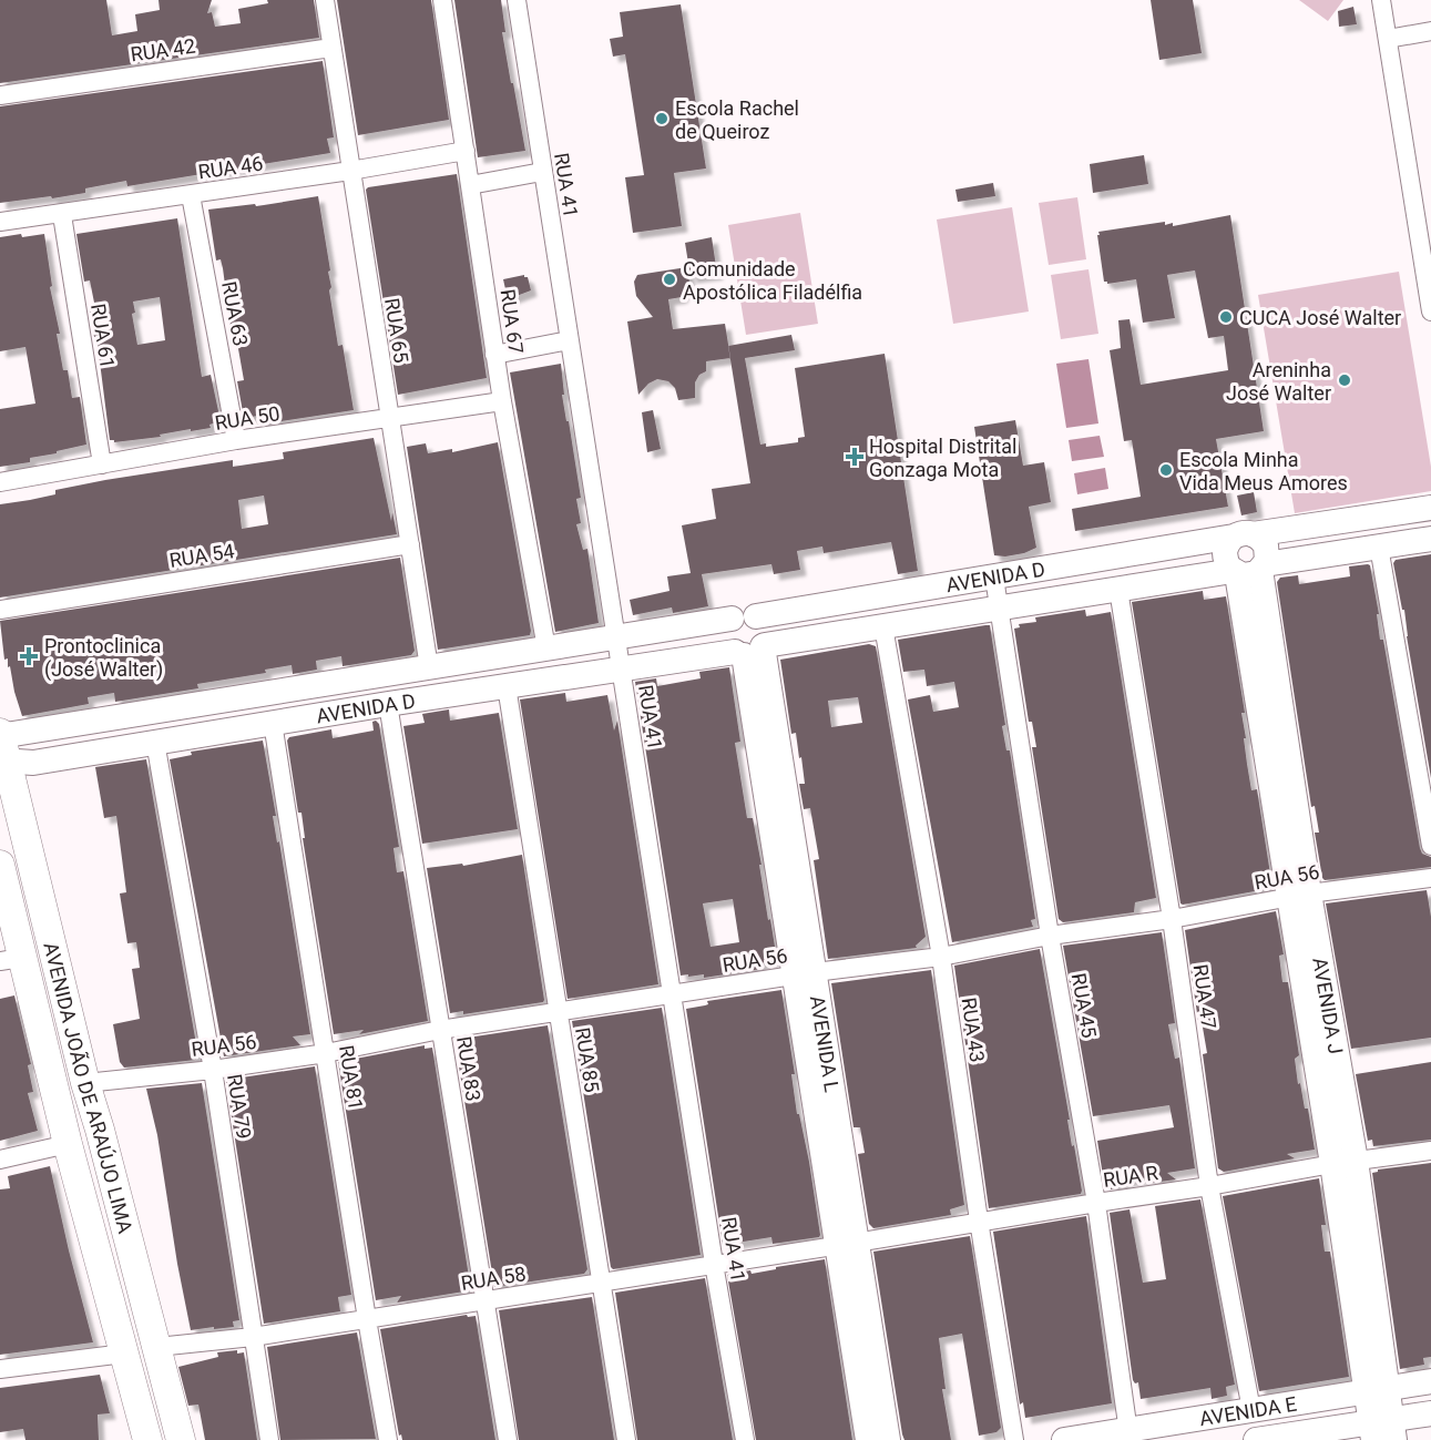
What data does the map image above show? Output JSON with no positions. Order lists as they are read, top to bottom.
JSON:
{
  "streets": {
    "main road": [
      "AVENIDA D",
      "AVENIDA J",
      "AVENIDA L",
      "AVENIDA JOÃO DE ARAÚJO LIMA",
      "AVENIDA E"
    ],
    "street": [
      "RUA 42",
      "RUA 46",
      "RUA 41",
      "RUA 63",
      "RUA 67",
      "RUA 65",
      "RUA 61",
      "RUA 50",
      "RUA 54",
      "RUA 56",
      "RUA 47",
      "RUA 45",
      "RUA 43",
      "RUA 85",
      "RUA 83",
      "RUA 81",
      "RUA 79",
      "RUA R",
      "RUA 58"
    ]
  },
  "crossings": [
    ["RUA 42", "RUA 65"],
    ["RUA 46", "RUA 63"],
    ["RUA 46", "RUA 67"],
    ["RUA 46", "RUA 65"],
    ["RUA 46", "RUA 61"],
    ["RUA 41", "AVENIDA D"],
    ["RUA 41", "RUA 56"],
    ["RUA 41", "RUA 58"],
    ["RUA 63", "RUA 50"],
    ["RUA 67", "RUA 50"],
    ["RUA 67", "AVENIDA D"],
    ["RUA 65", "RUA 50"],
    ["RUA 65", "RUA 54"],
    ["RUA 65", "AVENIDA D"],
    ["RUA 61", "RUA 50"],
    ["AVENIDA D", "RUA 47"],
    ["AVENIDA D", "AVENIDA J"],
    ["AVENIDA D", "RUA 45"],
    ["AVENIDA D", "RUA 43"],
    ["AVENIDA D", "AVENIDA L"],
    ["AVENIDA D", "RUA 85"],
    ["AVENIDA D", "RUA 83"],
    ["AVENIDA D", "RUA 81"],
    ["AVENIDA D", "AVENIDA JOÃO DE ARAÚJO LIMA"],
    ["AVENIDA D", "RUA 79"],
    ["RUA 56", "RUA 47"],
    ["RUA 56", "AVENIDA J"],
    ["RUA 56", "RUA 45"],
    ["RUA 56", "RUA 43"],
    ["RUA 56", "AVENIDA L"],
    ["RUA 56", "RUA 85"],
    ["RUA 56", "RUA 83"],
    ["RUA 56", "RUA 81"],
    ["RUA 56", "AVENIDA JOÃO DE ARAÚJO LIMA"],
    ["RUA 56", "RUA 79"],
    ["RUA 47", "RUA R"],
    ["RUA 47", "AVENIDA E"],
    ["AVENIDA J", "RUA R"],
    ["AVENIDA J", "AVENIDA E"],
    ["RUA 45", "RUA R"],
    ["RUA 45", "AVENIDA E"],
    ["RUA 43", "RUA R"],
    ["AVENIDA L", "RUA R"],
    ["AVENIDA L", "RUA 58"],
    ["RUA 85", "RUA 58"],
    ["RUA 83", "RUA 58"],
    ["RUA 81", "RUA 58"],
    ["AVENIDA JOÃO DE ARAÚJO LIMA", "RUA 58"],
    ["RUA 79", "RUA 58"],
    ["RUA R", "RUA 58"]
  ],
  "places": {
    "other": [
      "Escola Rachel de Queiroz",
      "Comunidade Apostólica Filadélfia",
      "CUCA José Walter",
      "Areninha José Walter",
      "Escola Minha Vida Meus Amores"
    ],
    "health": ["Hospital Distrital Gonzaga Mota", "Prontoclinica (José Walter)"]
  }
}
